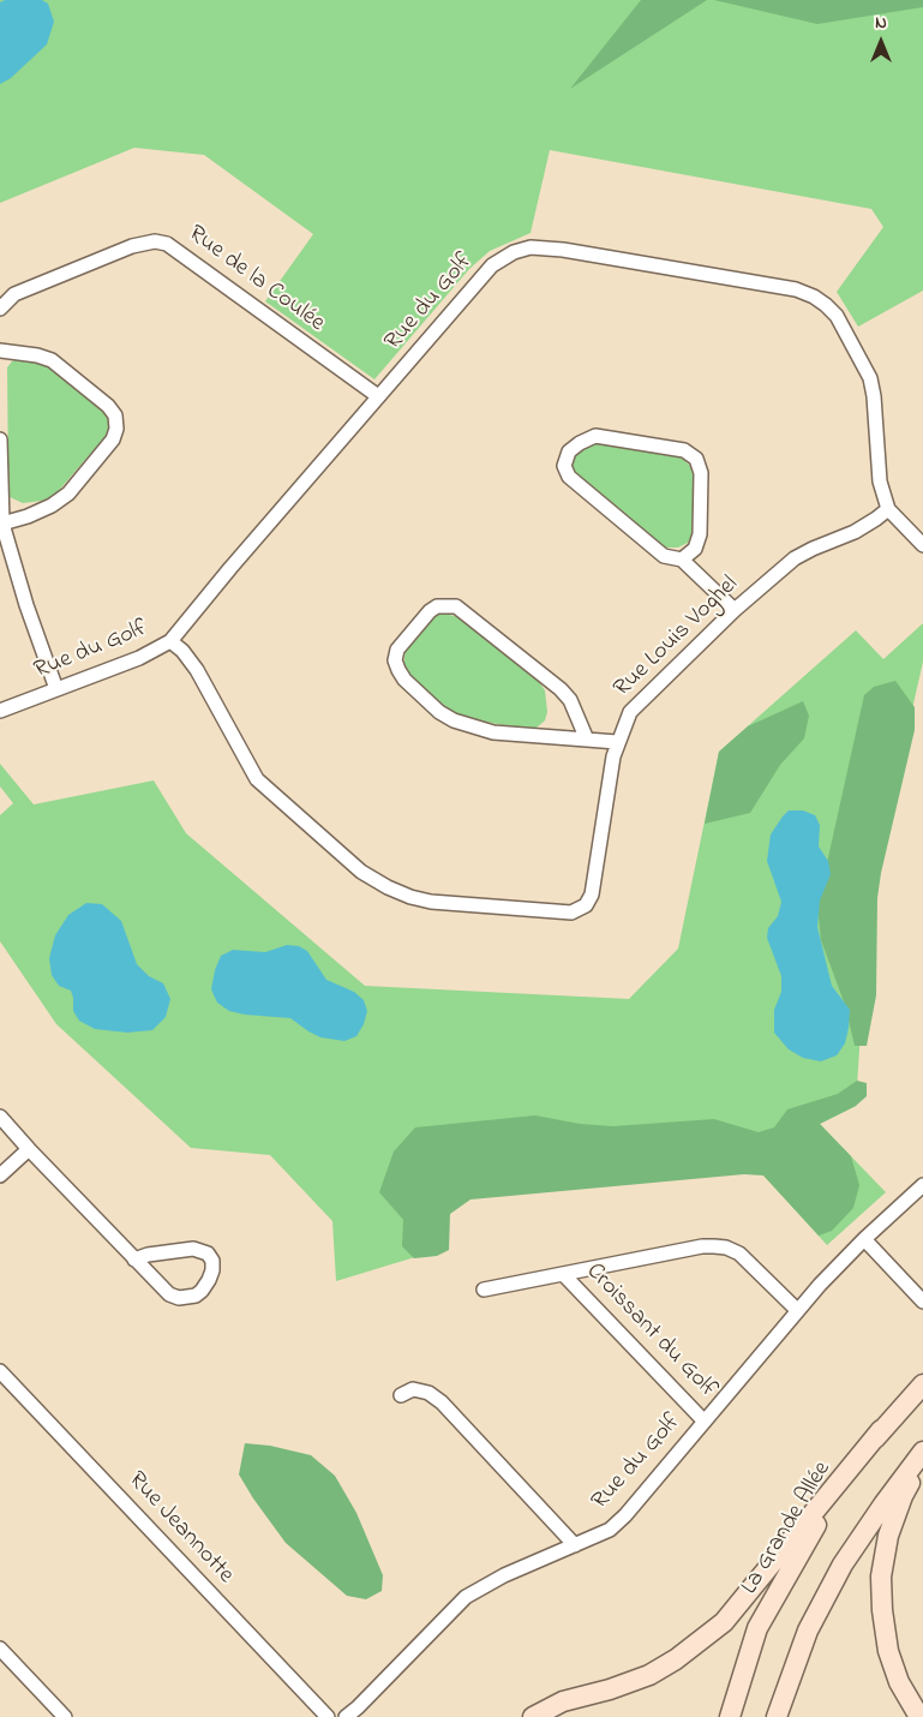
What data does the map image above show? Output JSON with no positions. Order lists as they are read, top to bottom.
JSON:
{
  "streets": {
    "street": [
      "Rue de la Coulée",
      "Rue du Golf",
      "Rue Louis Voghel",
      "Croissant du Golf",
      "Rue Jeannotte",
      "La Grande Allée"
    ]
  },
  "crossings": [
    ["Rue de la Coulée", "Rue du Golf"],
    ["Rue du Golf", "Rue Louis Voghel"],
    ["Rue du Golf", "Croissant du Golf"]
  ],
  "north": "top"
}
